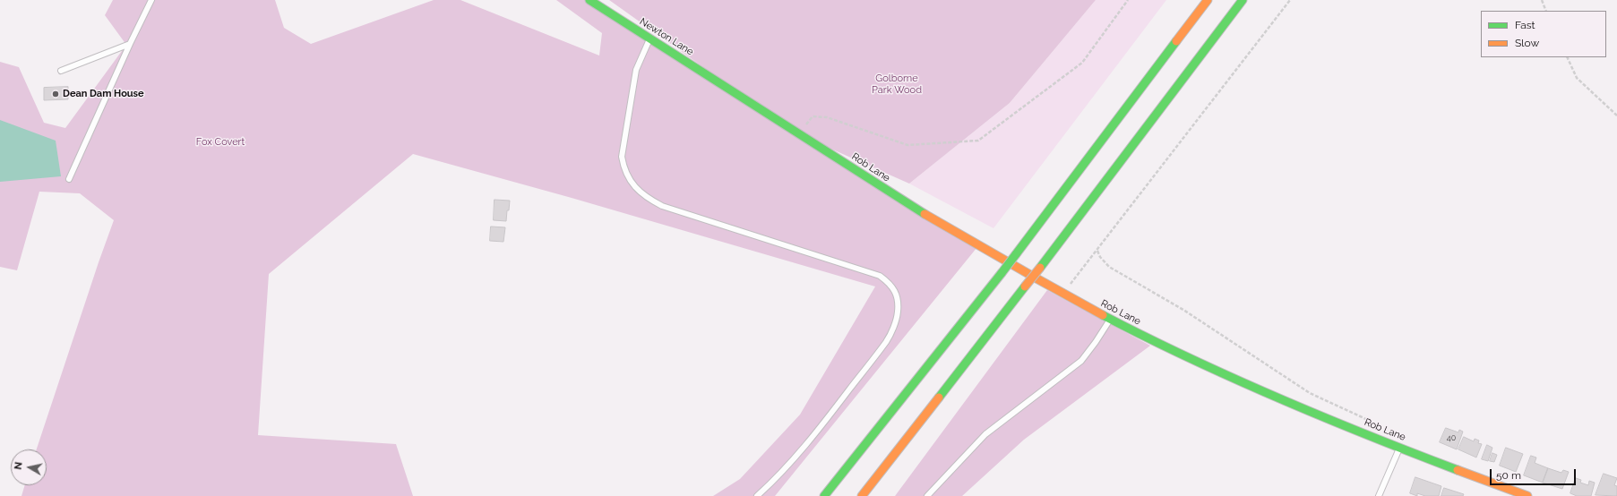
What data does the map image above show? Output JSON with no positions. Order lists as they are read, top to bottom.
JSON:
{
  "streets": {
    "main road": ["Newton Lane", "Rob Lane"]
  },
  "crossings": [
    ["Newton Lane", "Rob Lane"]
  ],
  "parks": ["Golborne Park Wood", "Fox Covert"],
  "places": ["Dean Dam House"],
  "house_numbers": ["40"],
  "legend": ["Fast", "Slow"],
  "scale_bar": "50 m",
  "north": "left"
}
